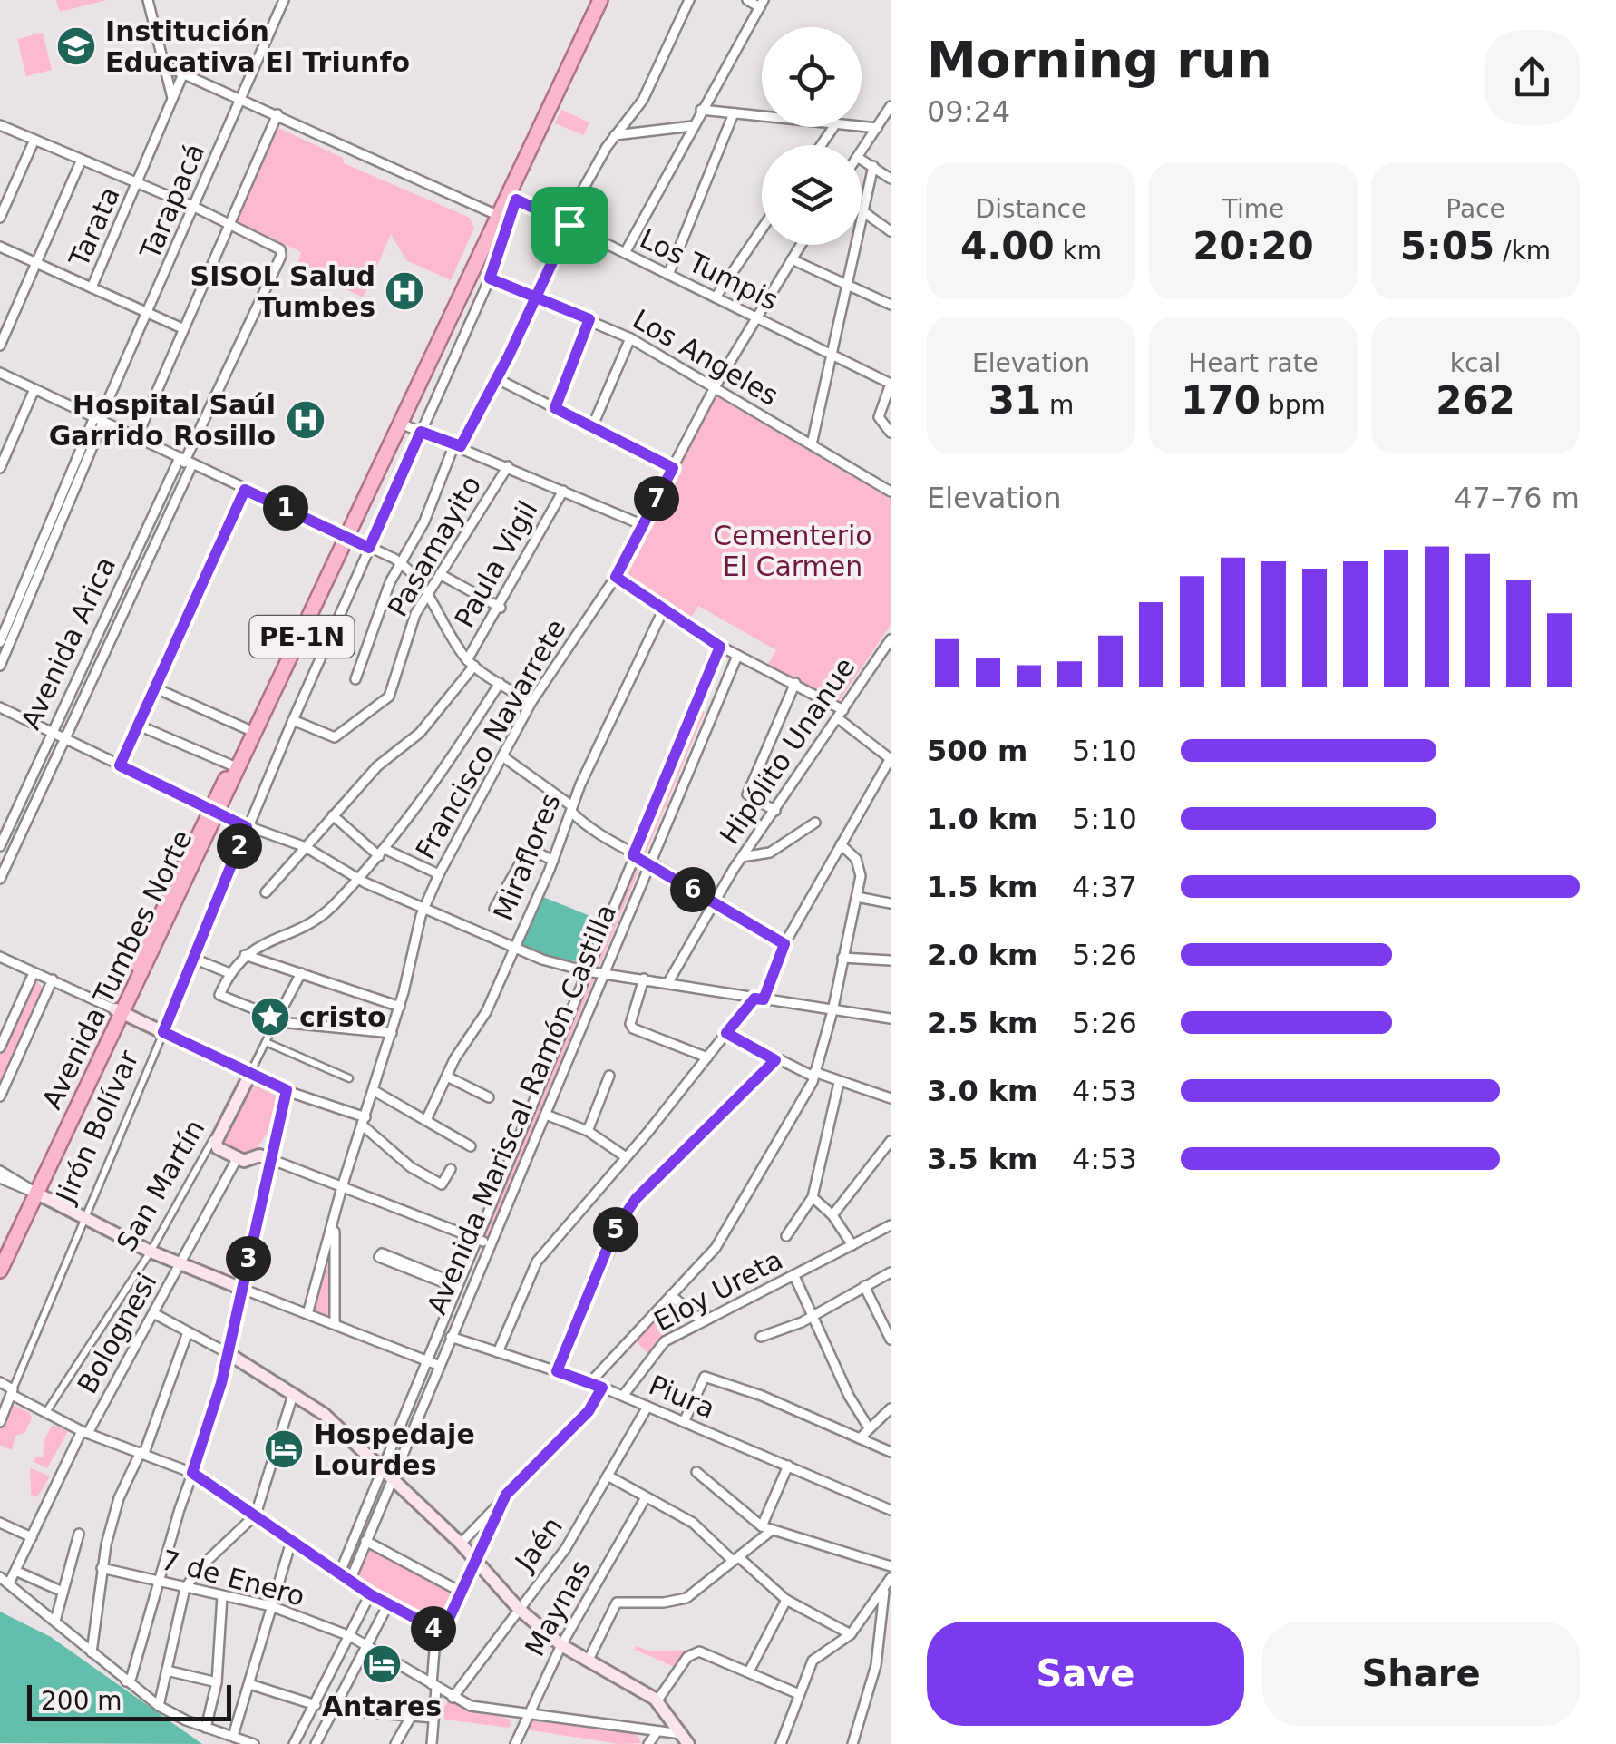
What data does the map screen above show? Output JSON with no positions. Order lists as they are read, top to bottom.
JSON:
{
  "streets": {
    "highway": ["PE-1N", "Avenida Tumbes Norte"],
    "main road": ["San Martín"],
    "street": [
      "Tarapacá",
      "Tarata",
      "Los Tumpis",
      "Los Angeles",
      "Pasamayito",
      "Paula Vigil",
      "Avenida Arica",
      "Francisco Navarrete",
      "Hipólito Unanue",
      "Miraflores",
      "Avenida Mariscal Ramón Castilla",
      "Jirón Bolívar",
      "Eloy Ureta",
      "Bolognesi",
      "Piura",
      "Jaén",
      "7 de Enero",
      "Maynas"
    ]
  },
  "crossings": [
    ["Tarapacá", "Tarata"],
    ["Los Tumpis", "Francisco Navarrete"],
    ["Los Tumpis", "Avenida Tumbes Norte"],
    ["Los Tumpis", "Jirón Bolívar"],
    ["Los Angeles", "Francisco Navarrete"],
    ["Los Angeles", "Jirón Bolívar"],
    ["Pasamayito", "Jirón Bolívar"],
    ["Avenida Tumbes Norte", "Jirón Bolívar"],
    ["Avenida Mariscal Ramón Castilla", "Piura"],
    ["Eloy Ureta", "Piura"],
    ["Piura", "Jaén"],
    ["Jaén", "7 de Enero"],
    ["7 de Enero", "Maynas"]
  ],
  "parks": ["Cementerio El Carmen"],
  "places": {
    "school or university": ["Institución Educativa El Triunfo"],
    "hospital": ["SISOL Salud Tumbes", "Hospital Saúl Garrido Rosillo"],
    "place": ["cristo"],
    "hotel": ["Hospedaje Lourdes", "Antares"]
  },
  "scale_bar": "200 m",
  "page": {
    "heading": ["Morning run", "09:24"],
    "stats": [
      ["Distance", "4.00 km"],
      ["Time", "20:20"],
      ["Pace", "5:05 /km"],
      ["Elevation", "31 m"],
      ["Heart rate", "170 bpm"],
      ["kcal", "262"]
    ],
    "chart": ["Elevation", "47–76 m"],
    "pins": [
      "7",
      "1",
      "2",
      "6",
      "5",
      "3",
      "4"
    ],
    "list": [
      {
        "name": "500 m",
        "note": "5:10"
      },
      {
        "name": "1.0 km",
        "note": "5:10"
      },
      {
        "name": "1.5 km",
        "note": "4:37"
      },
      {
        "name": "2.0 km",
        "note": "5:26"
      },
      {
        "name": "2.5 km",
        "note": "5:26"
      },
      {
        "name": "3.0 km",
        "note": "4:53"
      },
      {
        "name": "3.5 km",
        "note": "4:53"
      }
    ],
    "buttons": ["Save", "Share"],
    "scale": "200 m"
  }
}
